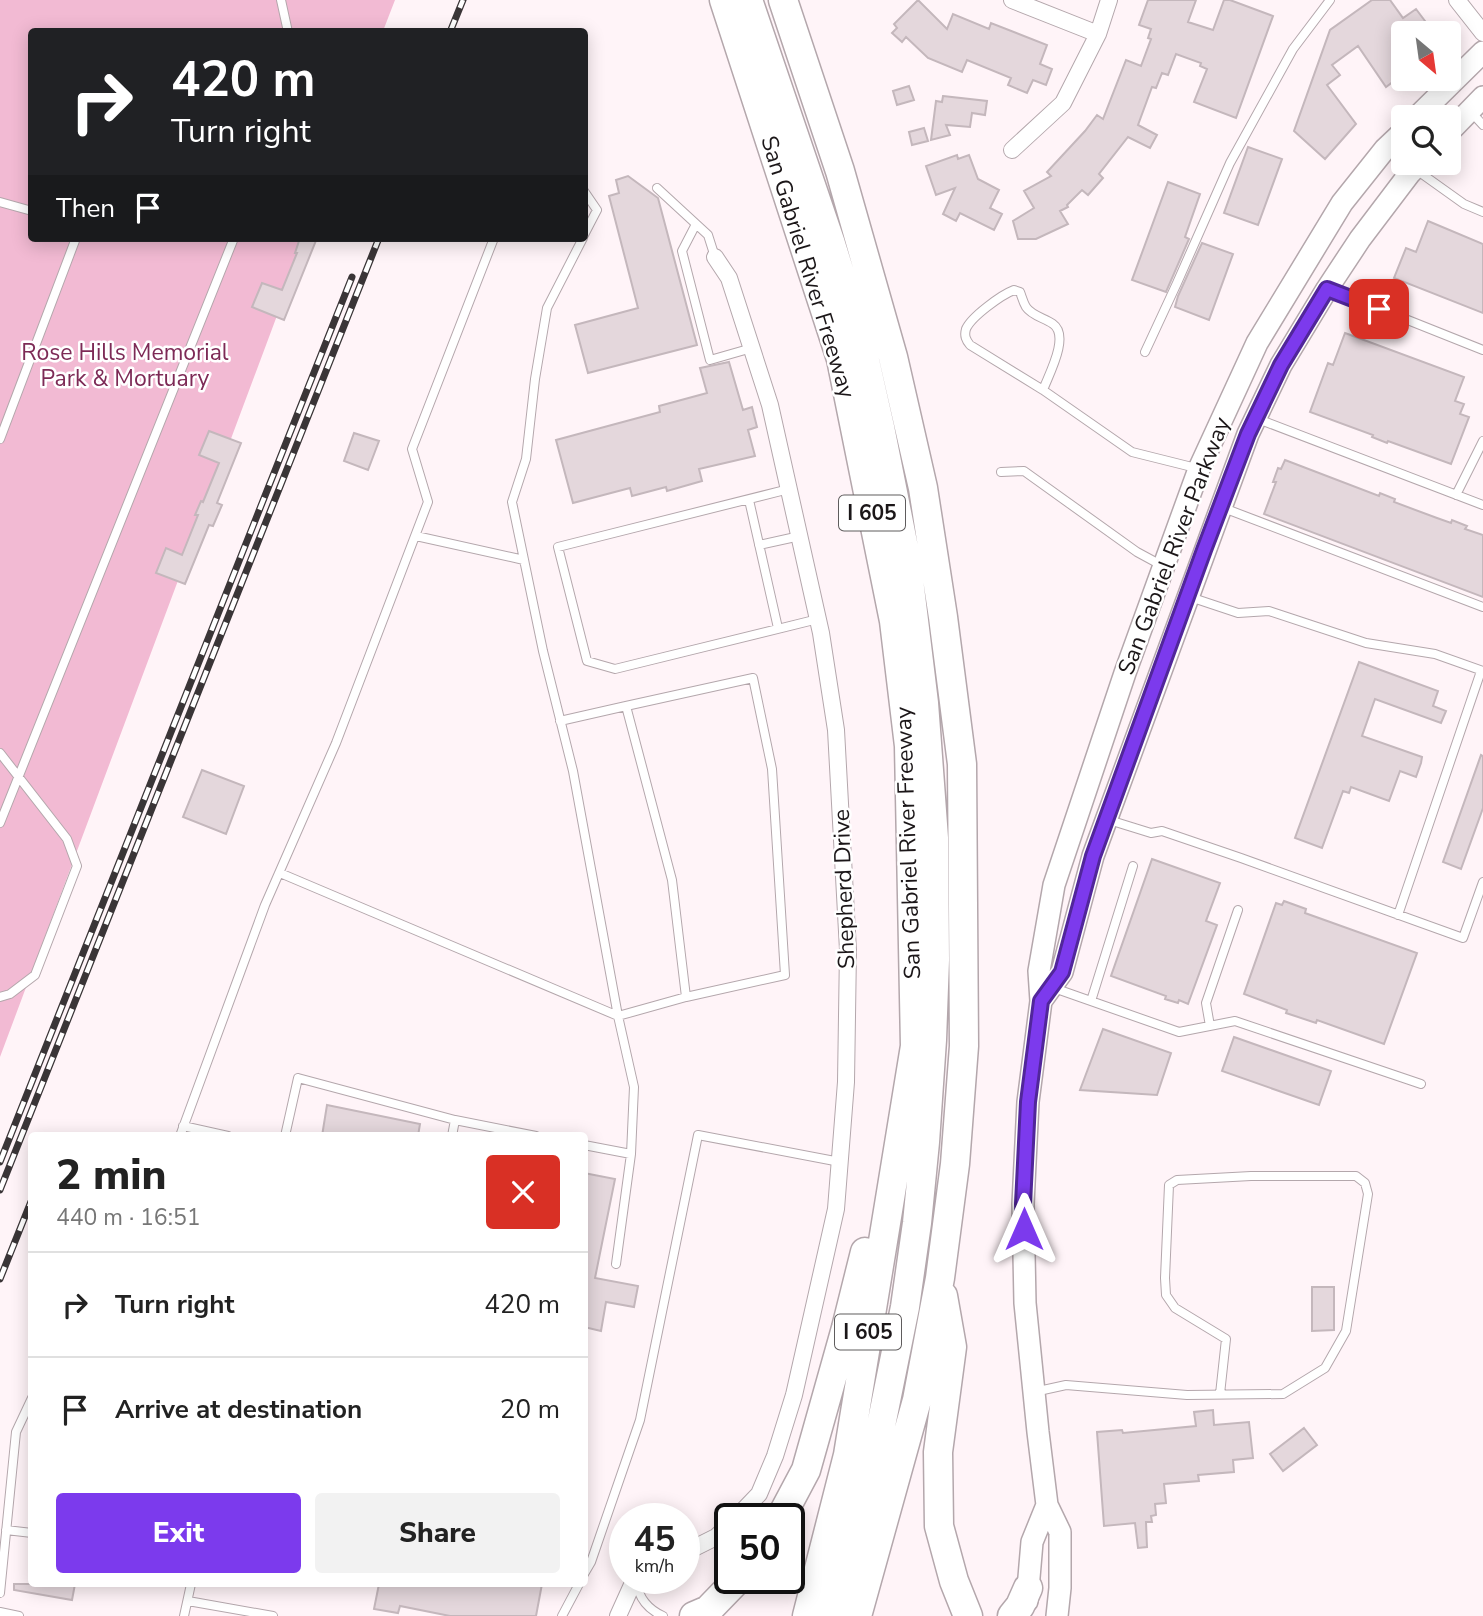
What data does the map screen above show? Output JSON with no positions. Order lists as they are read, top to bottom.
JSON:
{
  "streets": {
    "highway": ["San Gabriel River Freeway", "I 605"],
    "main road": ["San Gabriel River Parkway"],
    "street": ["Shepherd Drive"]
  },
  "parks": ["Rose Hills Memorial Park & Mortuary"],
  "north": "bottom right",
  "page": {
    "turn": ["420 m", "Turn right"],
    "then": "Then",
    "heading": ["2 min", "440 m · 16:51"],
    "list": [
      {
        "name": "Turn right",
        "value": "420 m"
      },
      {
        "name": "Arrive at destination",
        "value": "20 m"
      }
    ],
    "buttons": ["Exit", "Share"],
    "speed": "45 km/h",
    "limit": "50"
  }
}
